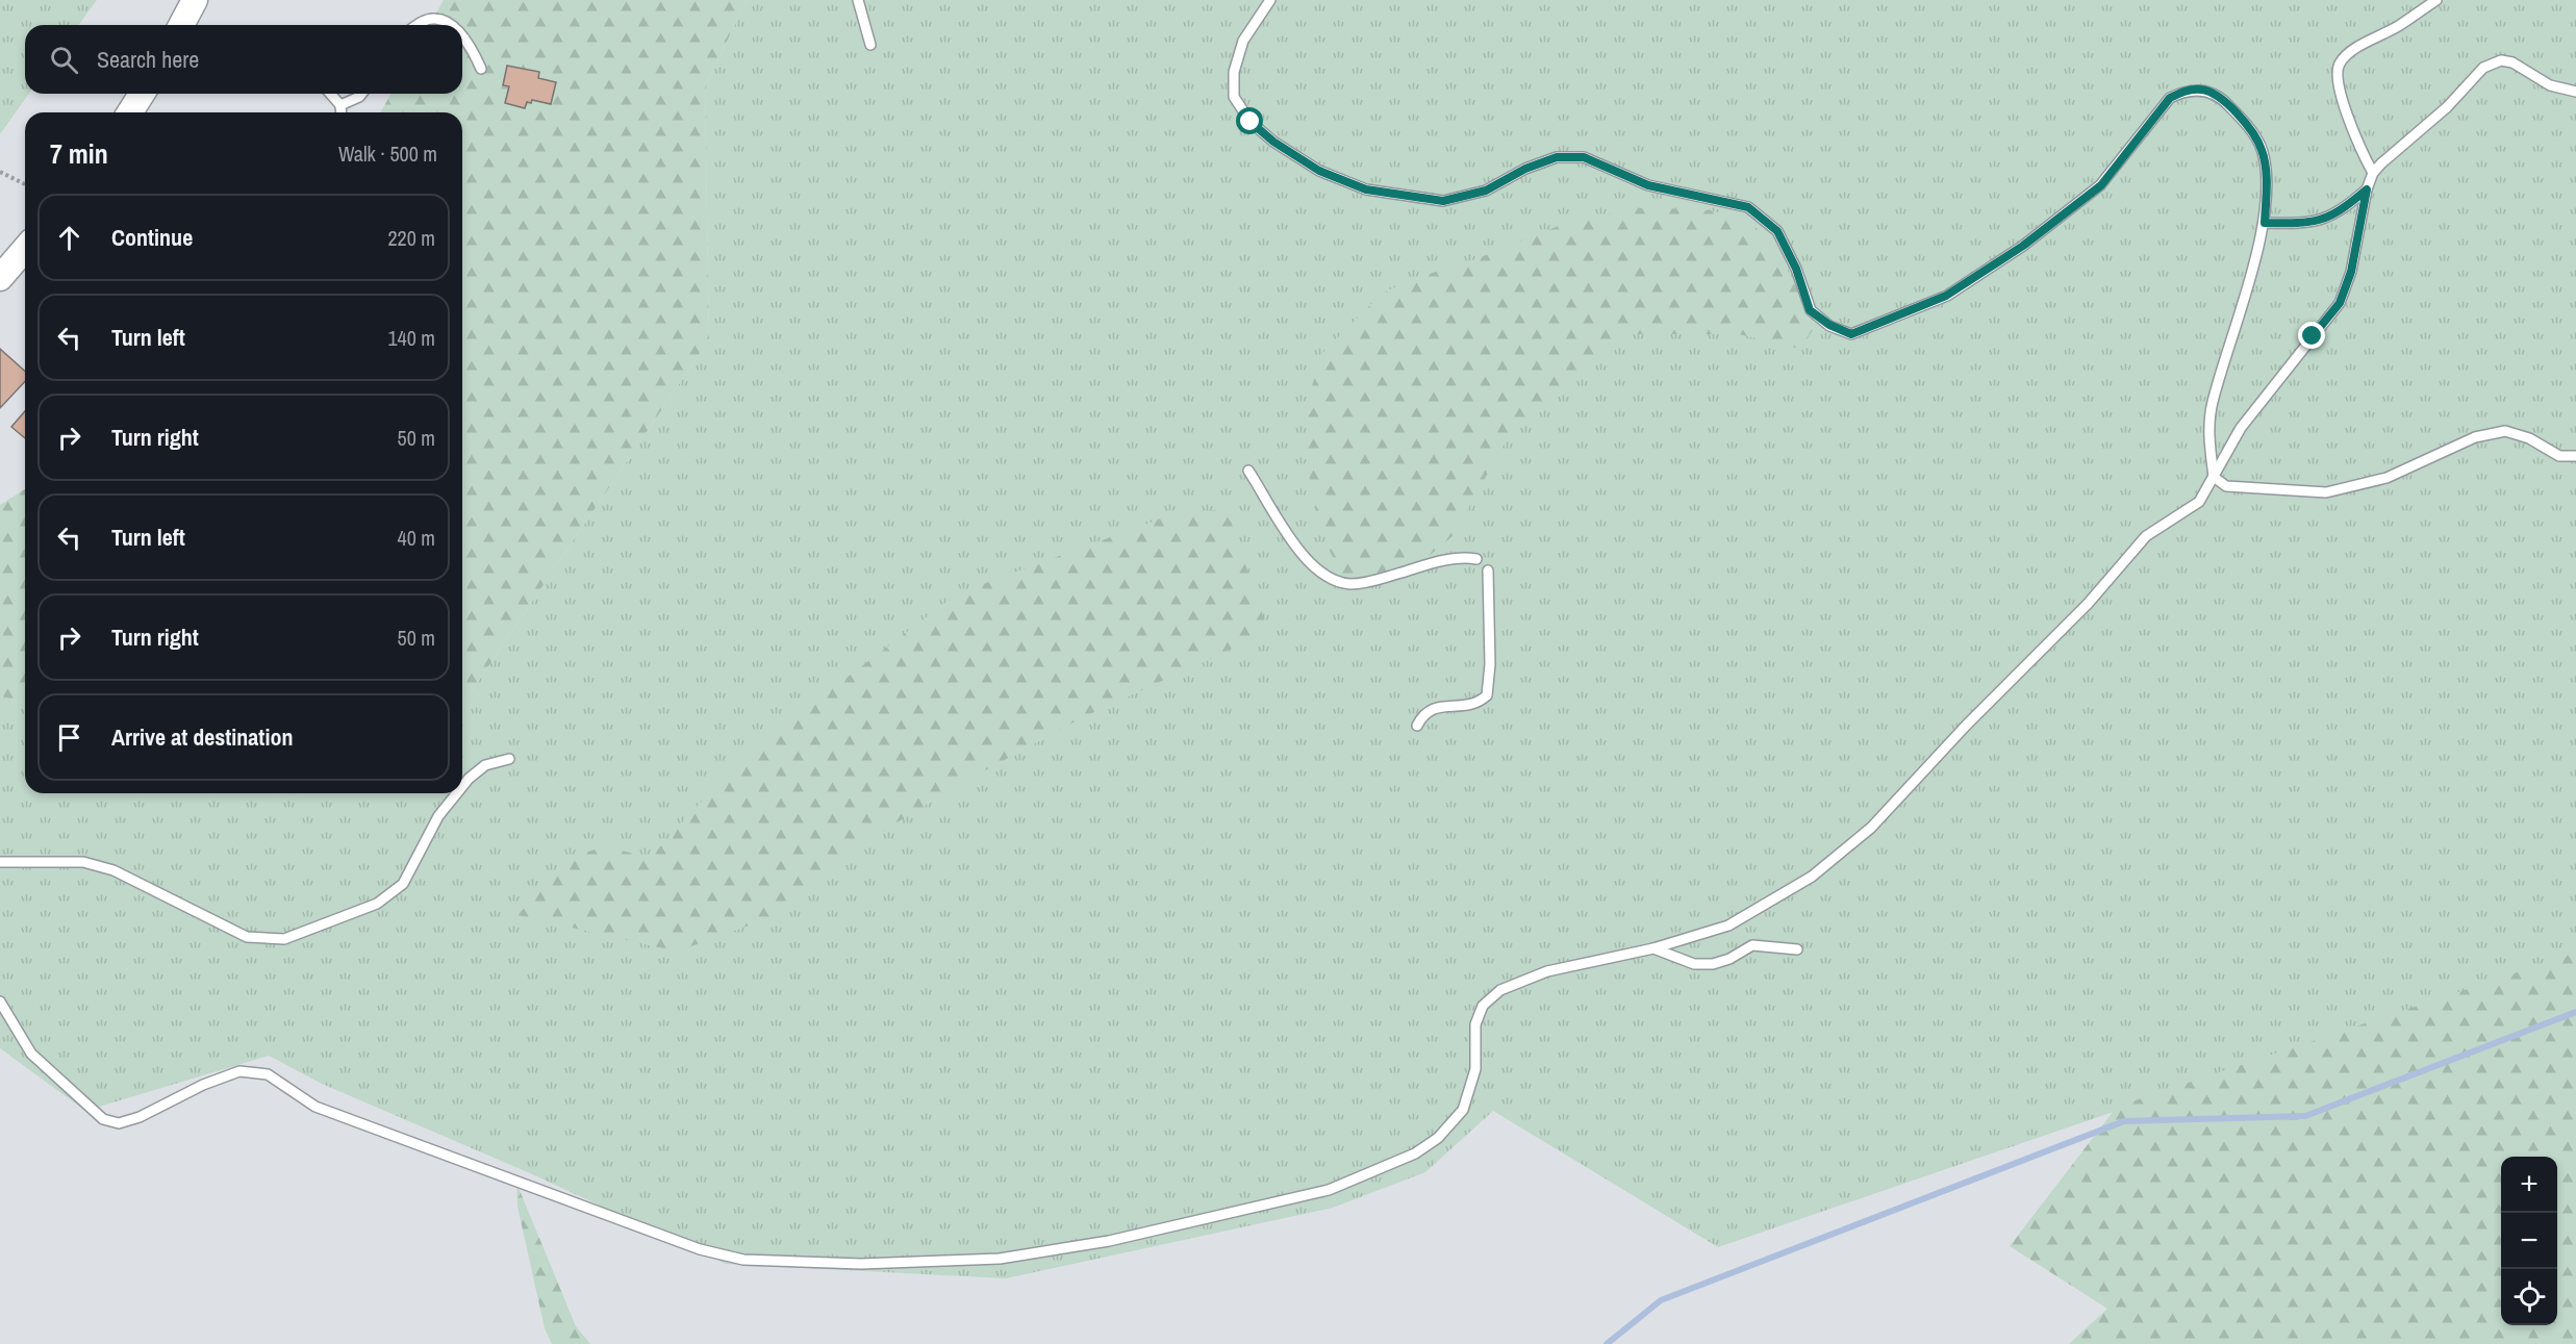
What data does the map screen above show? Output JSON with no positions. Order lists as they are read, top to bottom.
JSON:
{
  "page": {
    "search": "Search here",
    "heading": ["7 min", "Walk · 500 m"],
    "list": [
      ["Continue", "220 m"],
      ["Turn left", "140 m"],
      ["Turn right", "50 m"],
      ["Turn left", "40 m"],
      ["Turn right", "50 m"],
      "Arrive at destination"
    ],
    "map_buttons": ["+", "−"]
  }
}
